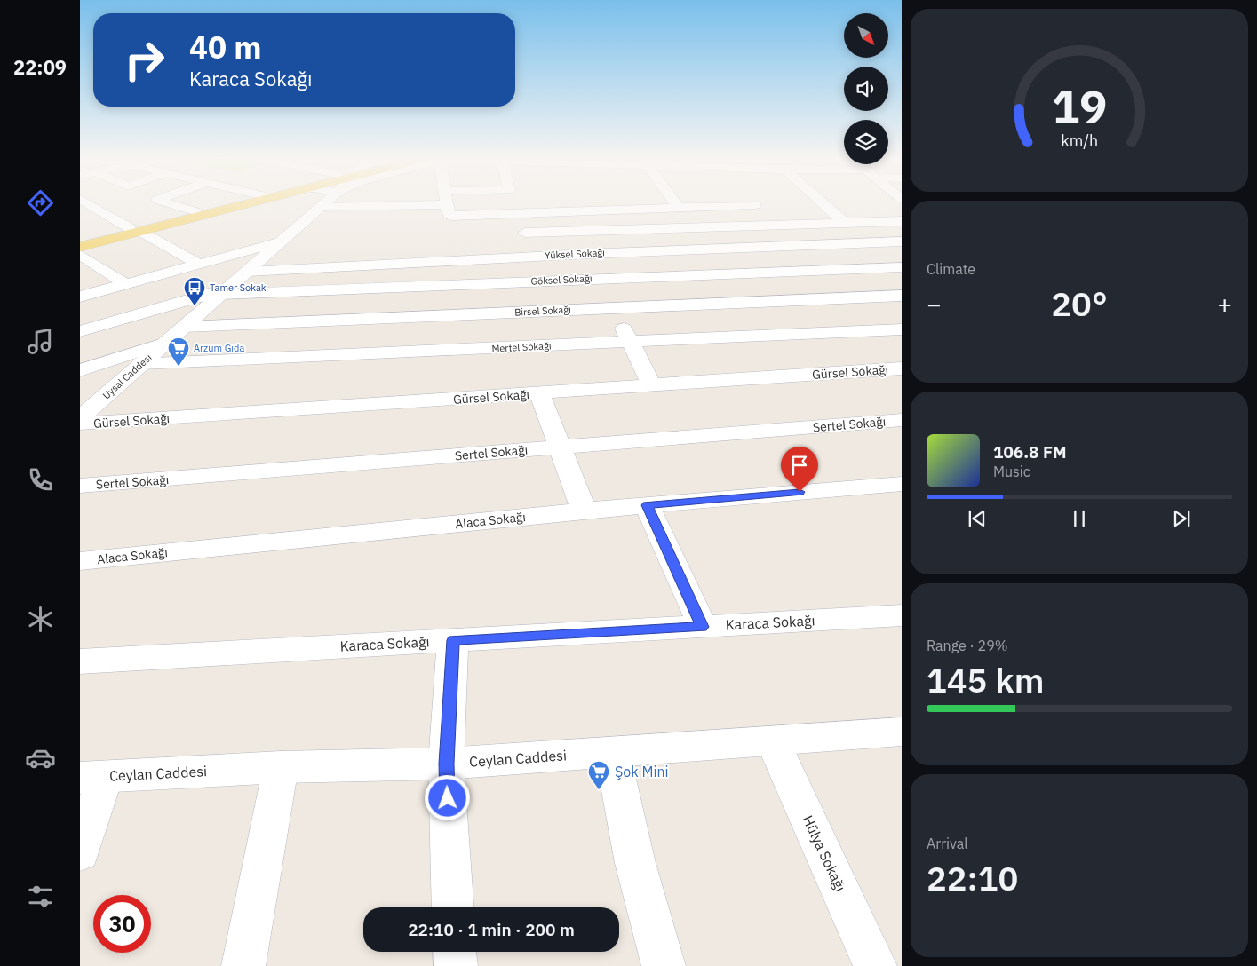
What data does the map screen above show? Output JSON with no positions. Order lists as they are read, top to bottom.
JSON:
{
  "streets": {
    "street": [
      "Yüksel Sokağı",
      "Göksel Sokağı",
      "Birsel Sokağı",
      "Mertel Sokağı",
      "Gürsel Sokağı",
      "Uysal Caddesi",
      "Sertel Sokağı",
      "Alaca Sokağı",
      "Karaca Sokağı",
      "Ceylan Caddesi",
      "Hülya Sokağı"
    ]
  },
  "crossings": [
    ["Yüksel Sokağı", "Uysal Caddesi"],
    ["Göksel Sokağı", "Uysal Caddesi"],
    ["Birsel Sokağı", "Uysal Caddesi"],
    ["Mertel Sokağı", "Uysal Caddesi"],
    ["Gürsel Sokağı", "Uysal Caddesi"],
    ["Ceylan Caddesi", "Hülya Sokağı"]
  ],
  "places": {
    "bus stop": ["Tamer Sokak"],
    "supermarket": ["Arzum Gıda", "Şok Mini"]
  },
  "north": "bottom right",
  "page": {
    "tabs": "22:09",
    "turn": ["40 m", "Karaca Sokağı"],
    "tile": [
      "Climate",
      ["Range · 29%", "145 km"],
      ["Arrival", "22:10"]
    ],
    "heat": ["−", "20°", "+"],
    "song": ["106.8 FM", "Music"],
    "limit": "30",
    "trip": "22:10 · 1 min · 200 m",
    "gauge": ["19", "km/h"]
  }
}
